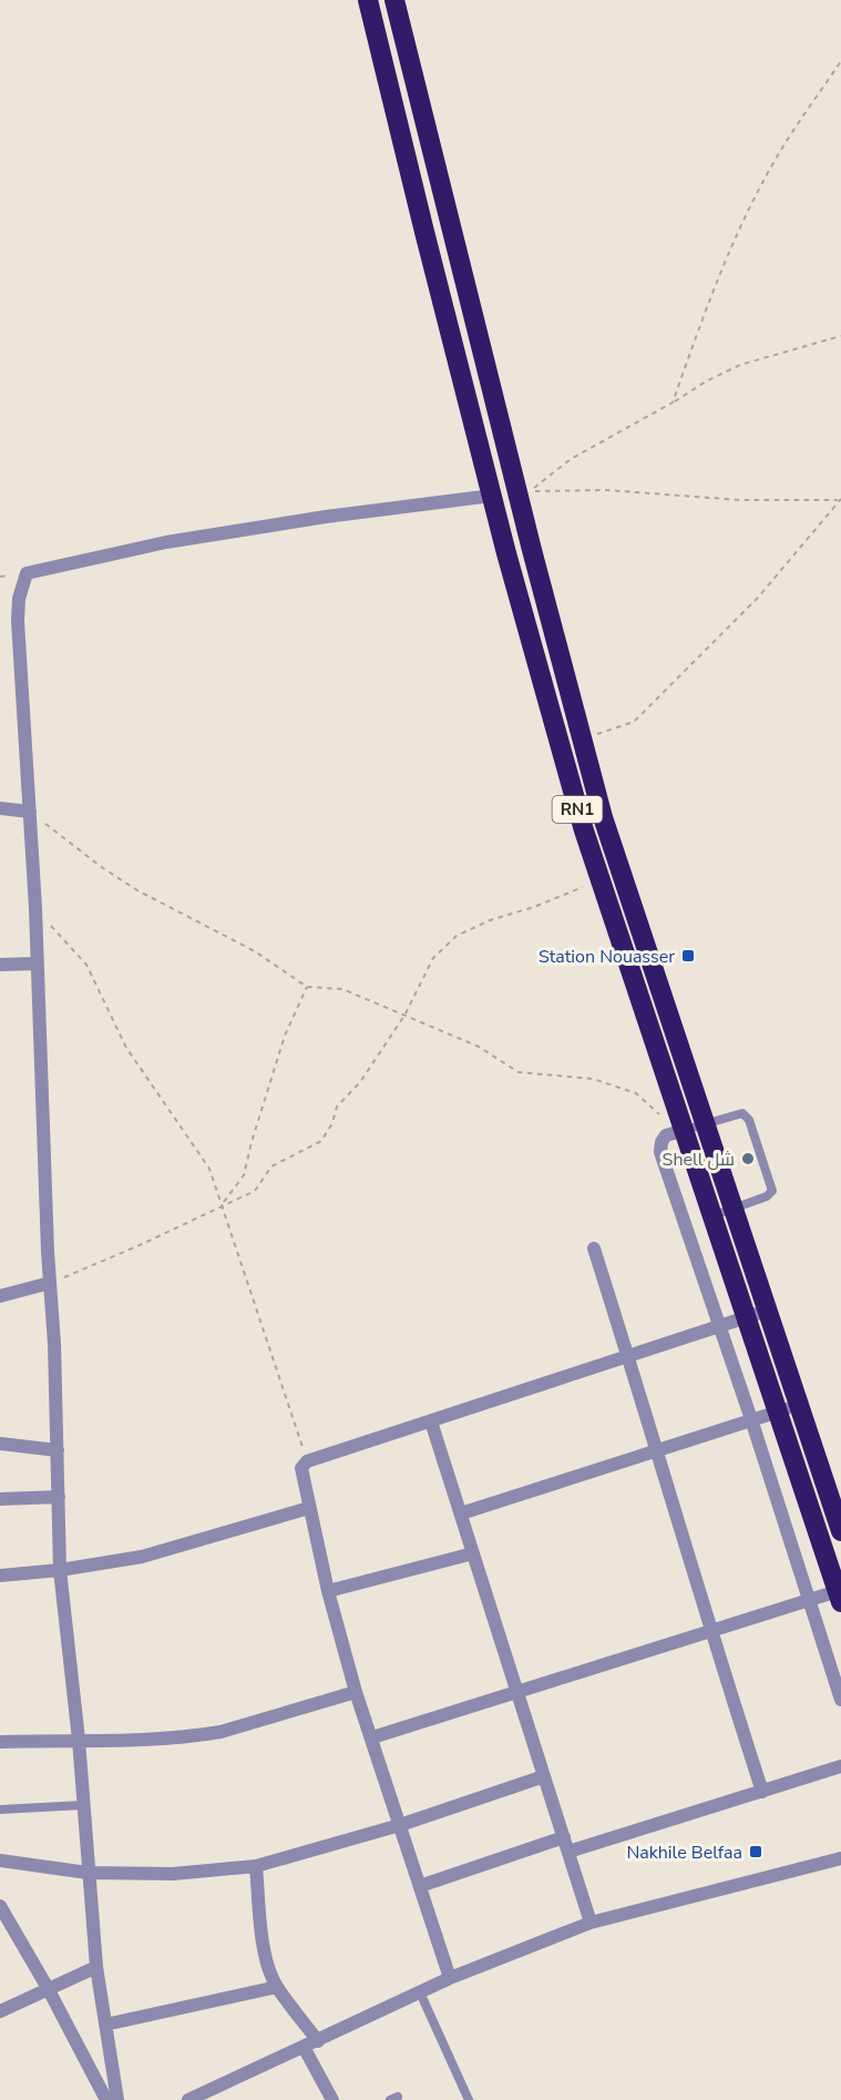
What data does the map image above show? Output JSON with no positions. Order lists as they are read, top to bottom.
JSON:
{
  "streets": {
    "highway": ["RN1"]
  },
  "places": {
    "transit": ["Station Nouasser", "Nakhile Belfaa"],
    "other": ["Shell شل"]
  }
}
